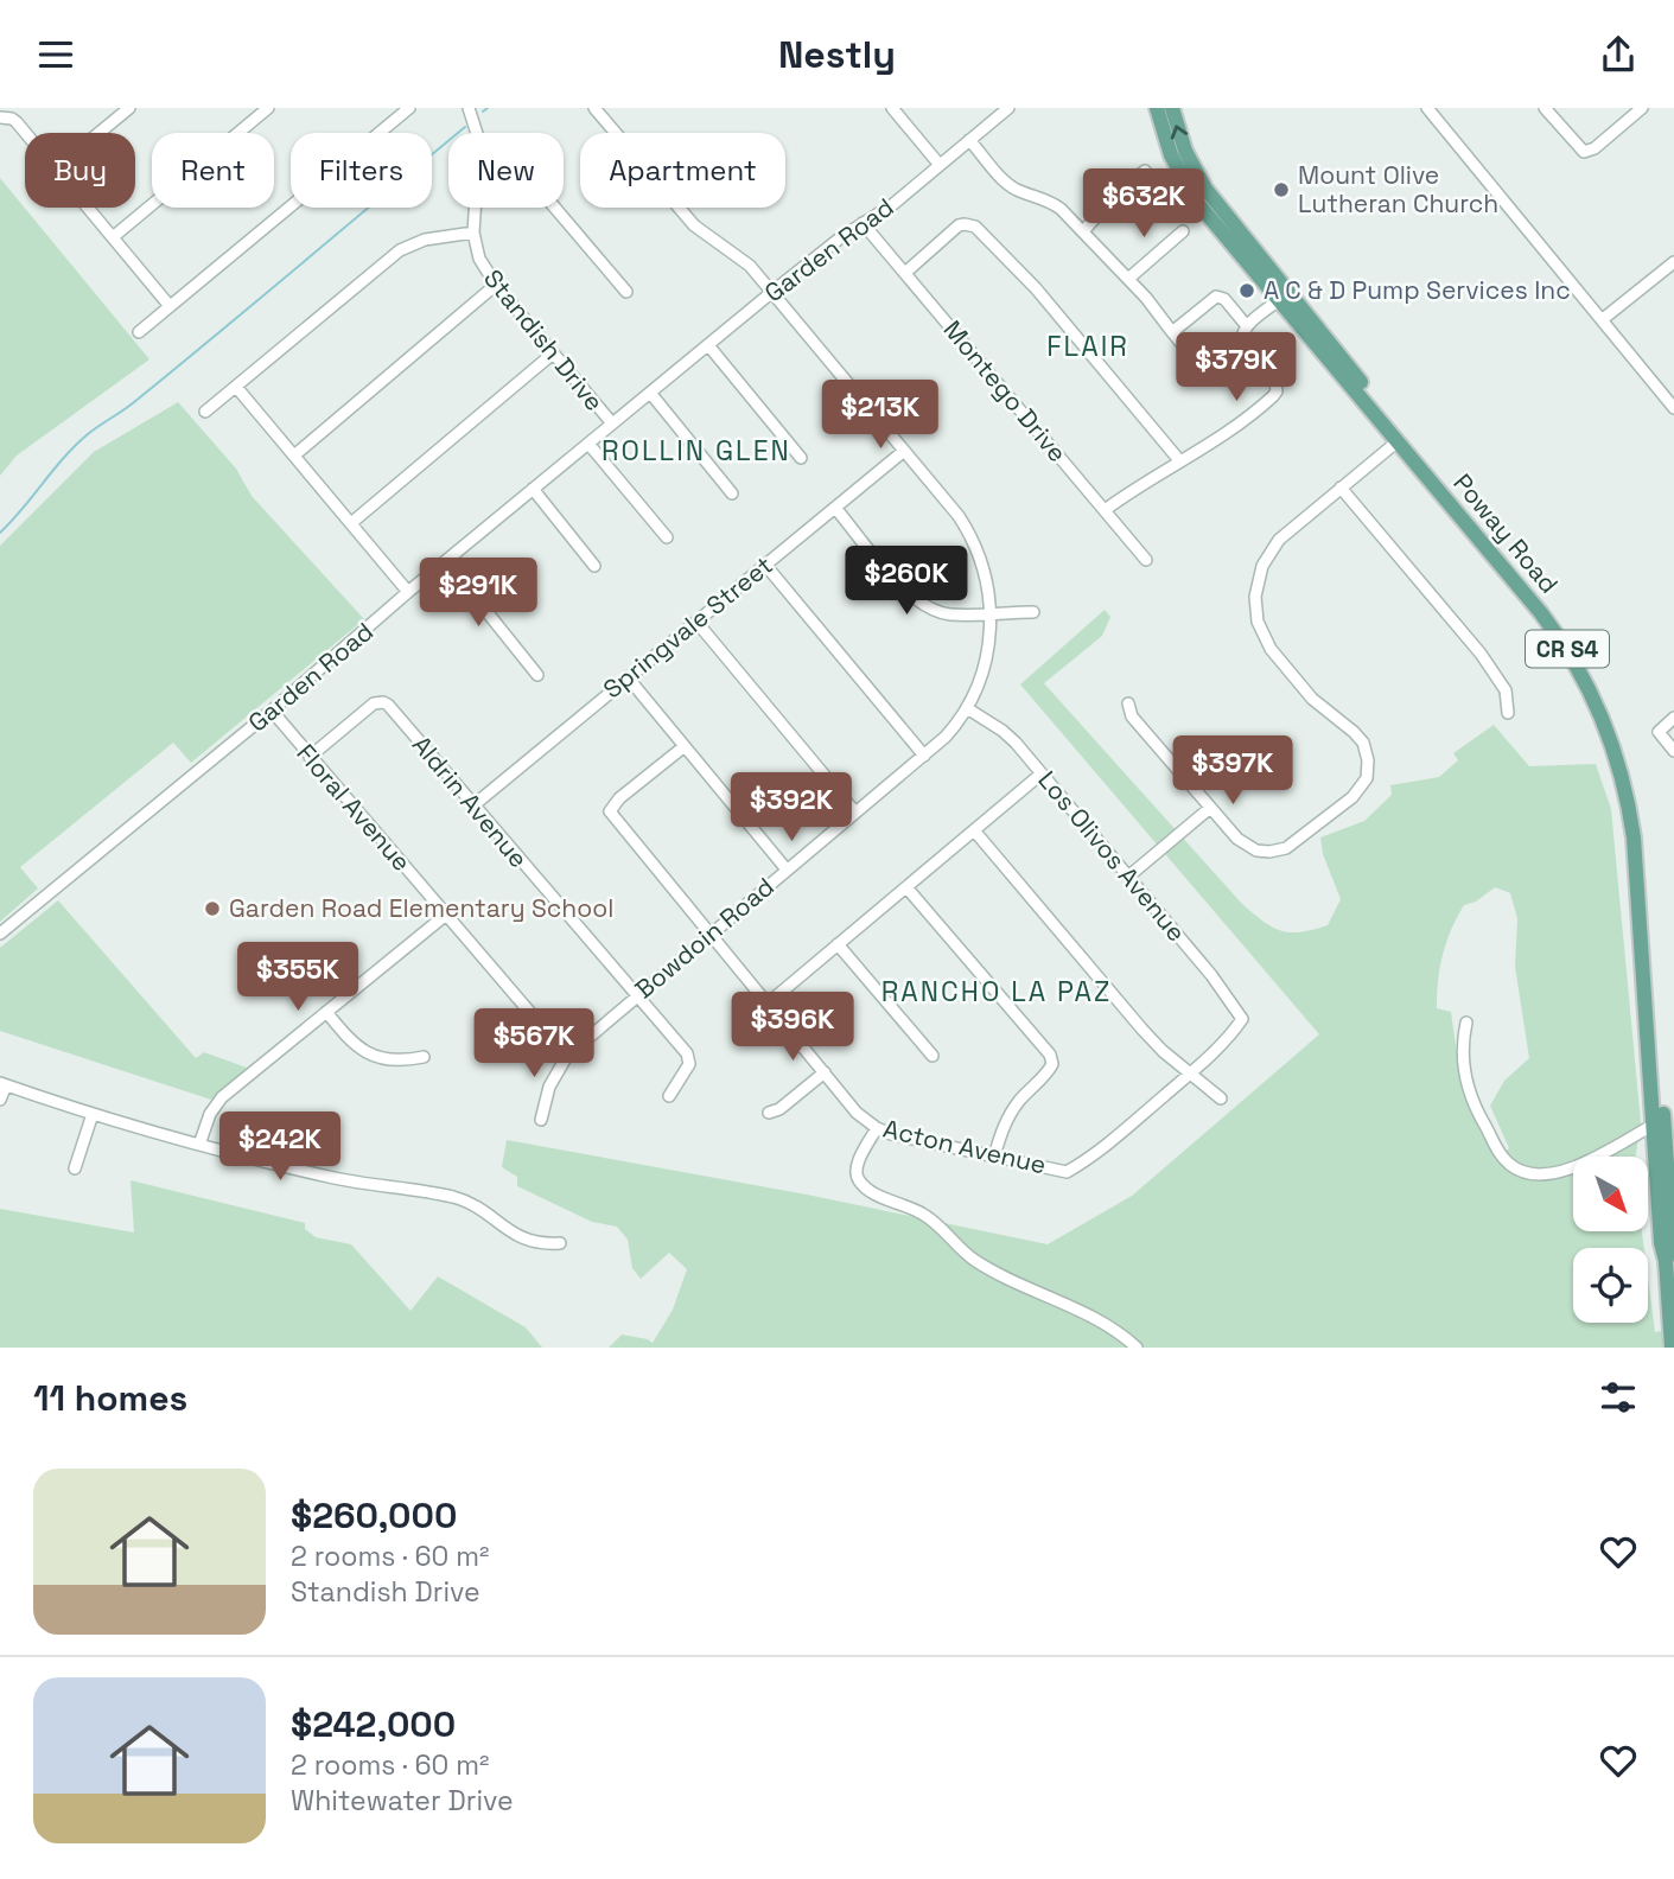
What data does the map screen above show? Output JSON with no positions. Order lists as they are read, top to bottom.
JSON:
{
  "streets": {
    "main road": ["Poway Road", "CR S4"],
    "street": [
      "Garden Road",
      "Standish Drive",
      "Montego Drive",
      "Springvale Street",
      "Aldrin Avenue",
      "Floral Avenue",
      "Los Olivos Avenue",
      "Bowdoin Road",
      "Acton Avenue"
    ]
  },
  "crossings": [
    ["Garden Road", "Standish Drive"],
    ["Garden Road", "Montego Drive"],
    ["Garden Road", "Floral Avenue"],
    ["Garden Road", "Bowdoin Road"],
    ["Springvale Street", "Aldrin Avenue"],
    ["Springvale Street", "Bowdoin Road"],
    ["Aldrin Avenue", "Floral Avenue"],
    ["Aldrin Avenue", "Bowdoin Road"],
    ["Floral Avenue", "Bowdoin Road"],
    ["Los Olivos Avenue", "Bowdoin Road"],
    ["Los Olivos Avenue", "Acton Avenue"],
    ["Bowdoin Road", "Acton Avenue"]
  ],
  "districts": ["FLAIR", "ROLLIN GLEN", "RANCHO LA PAZ"],
  "places": ["Mount Olive Lutheran Church", "A C & D Pump Services Inc", "Garden Road Elementary School"],
  "north": "bottom right",
  "page": {
    "header": "Nestly",
    "chip": [
      "Buy",
      "Rent",
      "Filters",
      "New",
      "Apartment"
    ],
    "price": [
      "$632K",
      "$379K",
      "$213K",
      "$260K",
      "$291K",
      "$397K",
      "$392K",
      "$355K",
      "$396K",
      "$567K",
      "$242K"
    ],
    "heading": "11 homes",
    "list": [
      {
        "name": "$260,000",
        "note": "2 rooms · 60 m² · Standish Drive"
      },
      {
        "name": "$242,000",
        "note": "2 rooms · 60 m² · Whitewater Drive"
      }
    ]
  }
}
